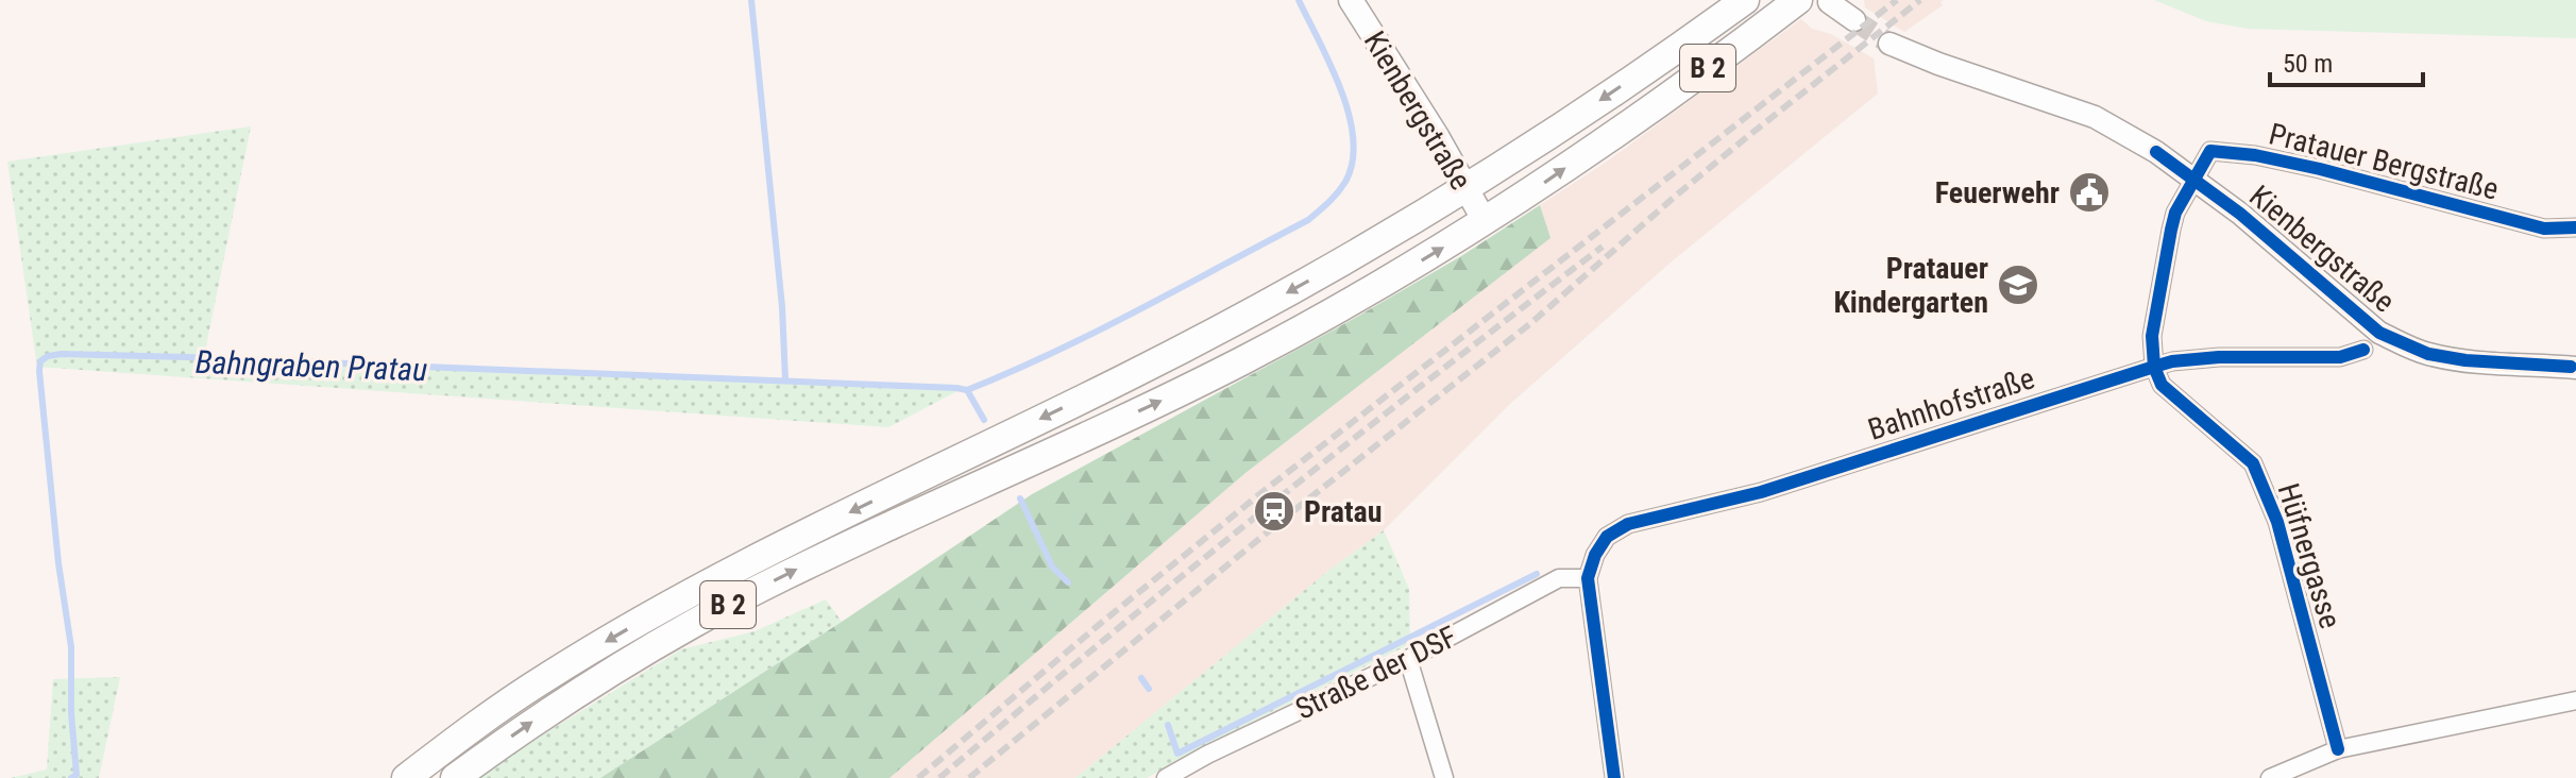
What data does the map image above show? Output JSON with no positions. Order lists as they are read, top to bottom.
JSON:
{
  "streets": {
    "main road": ["B 2", "Kienbergstraße"],
    "street": [
      "Pratauer Bergstraße",
      "Bahnhofstraße",
      "Hüfnergasse",
      "Straße der DSF"
    ]
  },
  "crossings": [
    ["B 2", "Kienbergstraße"],
    ["Kienbergstraße", "Pratauer Bergstraße"],
    ["Bahnhofstraße", "Hüfnergasse"],
    ["Bahnhofstraße", "Straße der DSF"]
  ],
  "water": ["Bahngraben Pratau"],
  "places": {
    "public building": ["Feuerwehr"],
    "school or university": ["Pratauer Kindergarten"],
    "station": ["Pratau"]
  },
  "scale_bar": "50 m"
}
